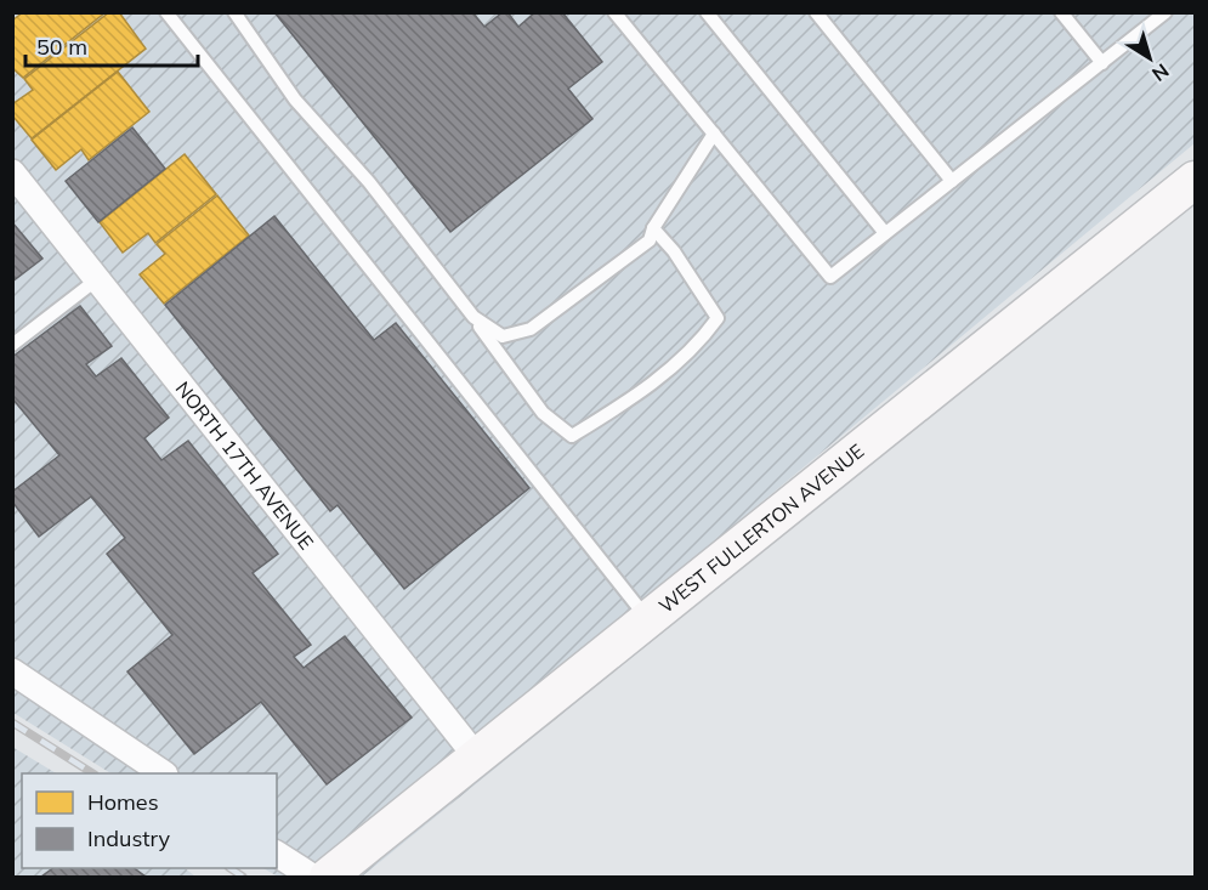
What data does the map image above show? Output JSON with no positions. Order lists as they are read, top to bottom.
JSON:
{
  "streets": {
    "street": ["NORTH 17TH AVENUE", "WEST FULLERTON AVENUE"]
  },
  "crossings": [
    ["NORTH 17TH AVENUE", "WEST FULLERTON AVENUE"]
  ],
  "legend": ["Homes", "Industry"],
  "scale_bar": "50 m",
  "north": "bottom right"
}
